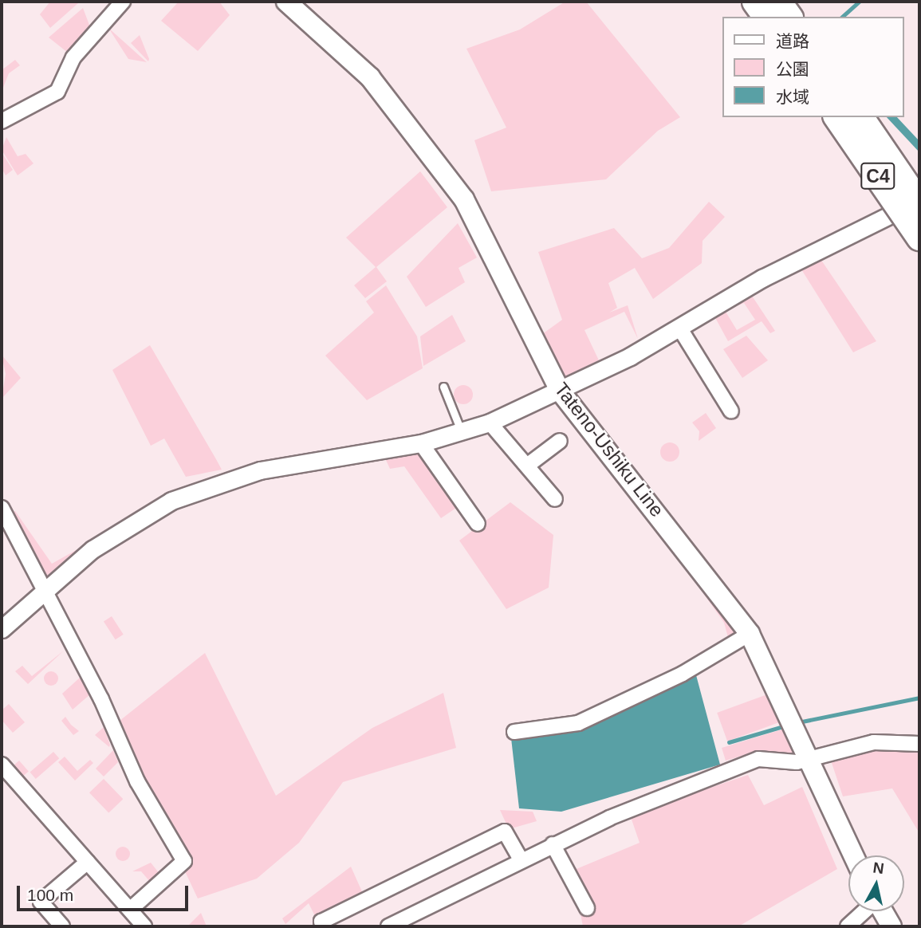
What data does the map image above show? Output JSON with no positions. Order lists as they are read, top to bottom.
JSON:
{
  "streets": {
    "highway": ["C4"],
    "main road": ["Tateno-Ushiku Line"]
  },
  "legend": ["道路", "公園", "水域"],
  "scale_bar": "100 m",
  "north": "top"
}
